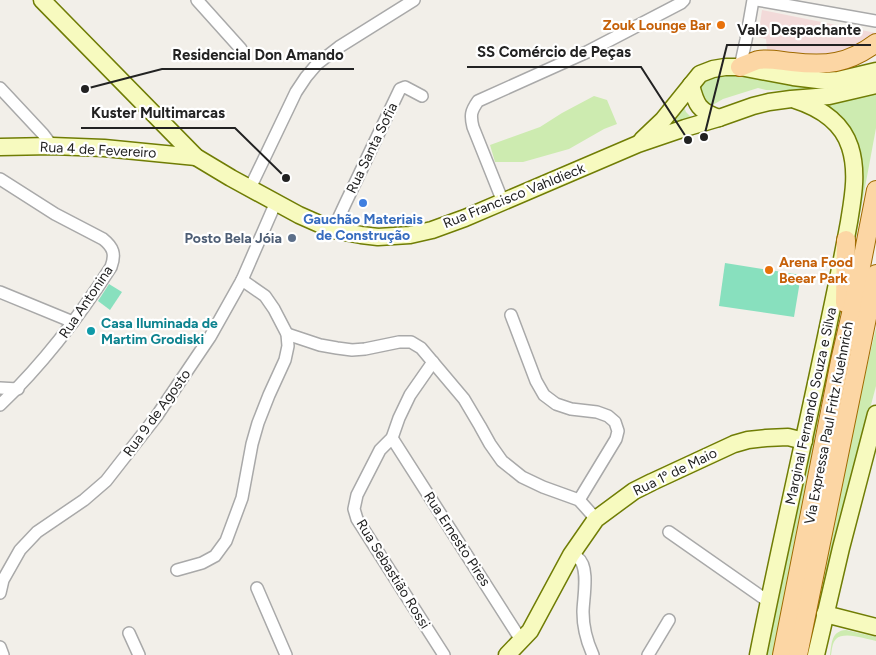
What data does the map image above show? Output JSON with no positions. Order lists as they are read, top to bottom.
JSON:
{
  "streets": {
    "main road": [
      "Rua 4 de Fevereiro",
      "Rua Francisco Vahldieck",
      "Marginal Fernando Souza e Silva",
      "Via Expressa Paul Fritz Kuehnrich",
      "Rua 1º de Maio"
    ],
    "street": [
      "Rua Santa Sofia",
      "Rua Antonina",
      "Rua 9 de Agosto",
      "Rua Ernesto Pires",
      "Rua Sebastião Rossi"
    ]
  },
  "crossings": [
    ["Rua Santa Sofia", "Rua Francisco Vahldieck"],
    ["Rua 4 de Fevereiro", "Rua Francisco Vahldieck"],
    ["Rua Francisco Vahldieck", "Marginal Fernando Souza e Silva"],
    ["Rua Francisco Vahldieck", "Rua 9 de Agosto"],
    ["Marginal Fernando Souza e Silva", "Rua 1º de Maio"],
    ["Rua 1º de Maio", "Rua Ernesto Pires"],
    ["Rua Ernesto Pires", "Rua Sebastião Rossi"]
  ],
  "places": [
    "Zouk Lounge Bar",
    "Residencial Don Amando",
    "Vale Despachante",
    "SS Comércio de Peças",
    "Kuster Multimarcas",
    "Gauchão Materiais de Construção",
    "Posto Bela Jóia",
    "Arena Food Beear Park",
    "Casa Iluminada de Martim Grodiski"
  ]
}
